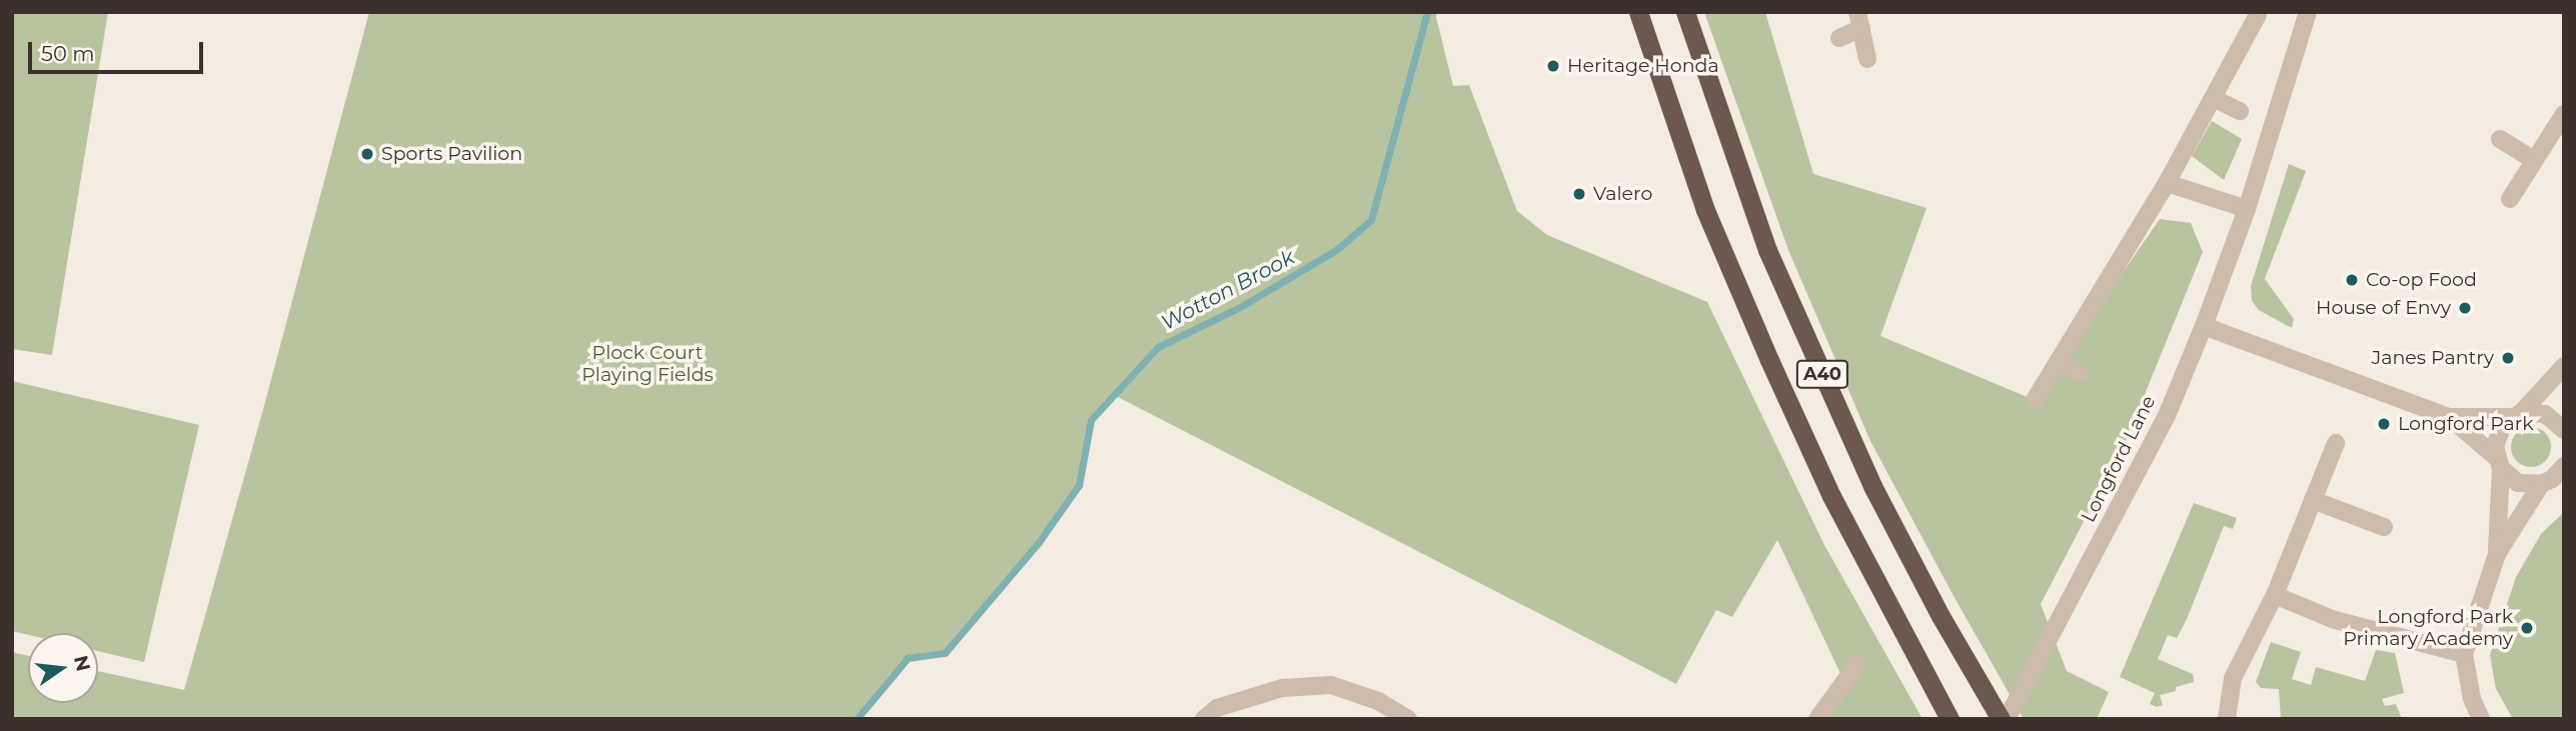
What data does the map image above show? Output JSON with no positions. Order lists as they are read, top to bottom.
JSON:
{
  "streets": {
    "highway": ["A40"],
    "street": ["Longford Lane"]
  },
  "water": ["Wotton Brook"],
  "parks": ["Plock Court Playing Fields"],
  "places": [
    "Heritage Honda",
    "Sports Pavilion",
    "Valero",
    "Co-op Food",
    "House of Envy",
    "Janes Pantry",
    "Longford Park",
    "Longford Park Primary Academy"
  ],
  "scale_bar": "50 m",
  "north": "right"
}
